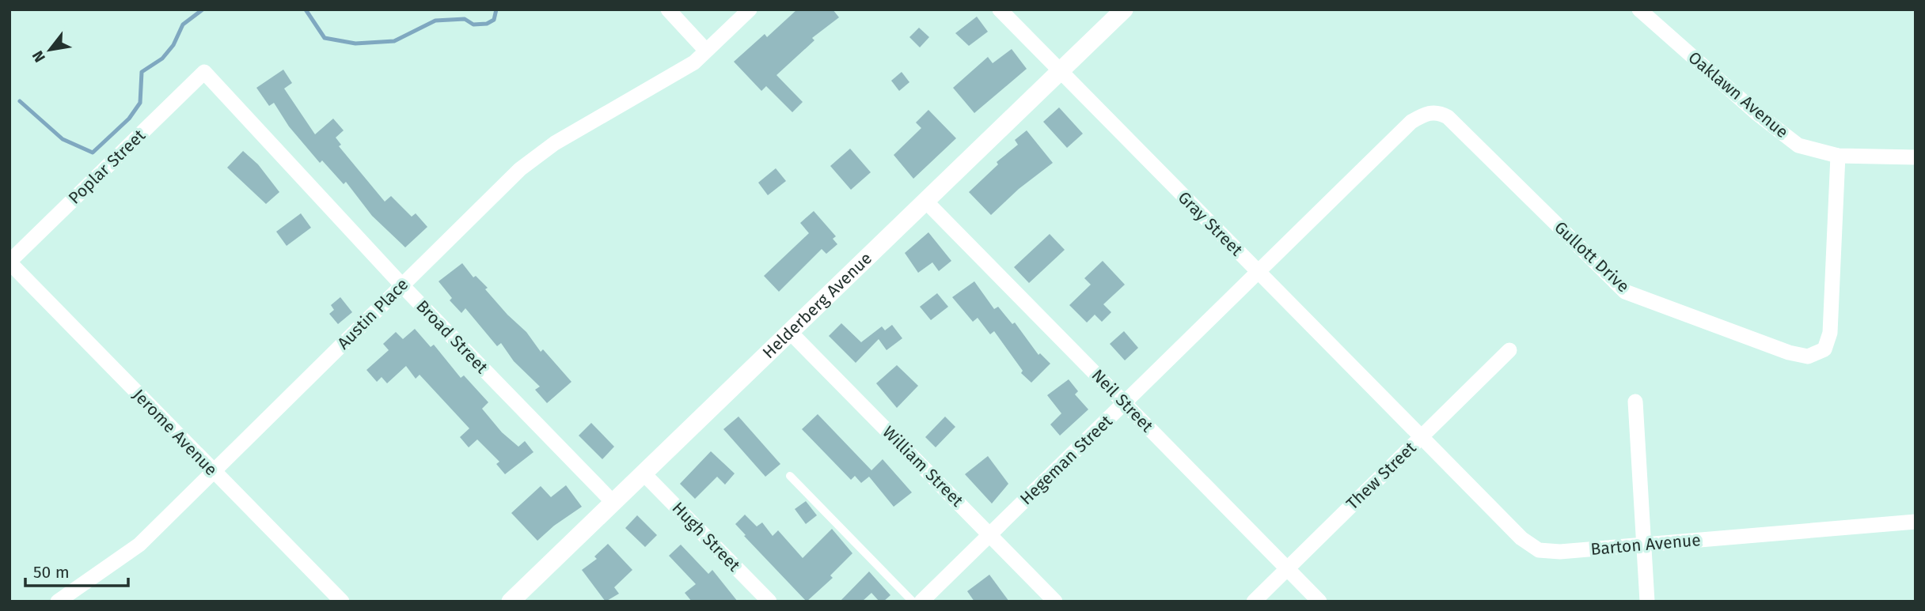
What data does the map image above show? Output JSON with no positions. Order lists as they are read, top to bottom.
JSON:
{
  "streets": {
    "street": [
      "Oaklawn Avenue",
      "Poplar Street",
      "Gray Street",
      "Gullott Drive",
      "Helderberg Avenue",
      "Austin Place",
      "Broad Street",
      "Neil Street",
      "Jerome Avenue",
      "Hegeman Street",
      "William Street",
      "Thew Street",
      "Hugh Street",
      "Barton Avenue"
    ]
  },
  "crossings": [
    ["Oaklawn Avenue", "Gullott Drive"],
    ["Poplar Street", "Broad Street"],
    ["Poplar Street", "Jerome Avenue"],
    ["Gray Street", "Gullott Drive"],
    ["Gray Street", "Helderberg Avenue"],
    ["Gray Street", "Hegeman Street"],
    ["Gray Street", "Thew Street"],
    ["Gray Street", "Barton Avenue"],
    ["Gullott Drive", "Hegeman Street"],
    ["Helderberg Avenue", "Broad Street"],
    ["Helderberg Avenue", "Neil Street"],
    ["Helderberg Avenue", "William Street"],
    ["Helderberg Avenue", "Hugh Street"],
    ["Austin Place", "Broad Street"],
    ["Austin Place", "Jerome Avenue"],
    ["Neil Street", "Hegeman Street"],
    ["Neil Street", "Thew Street"],
    ["Hegeman Street", "William Street"],
    ["Thew Street", "Barton Avenue"]
  ],
  "scale_bar": "50 m",
  "north": "bottom left"
}
